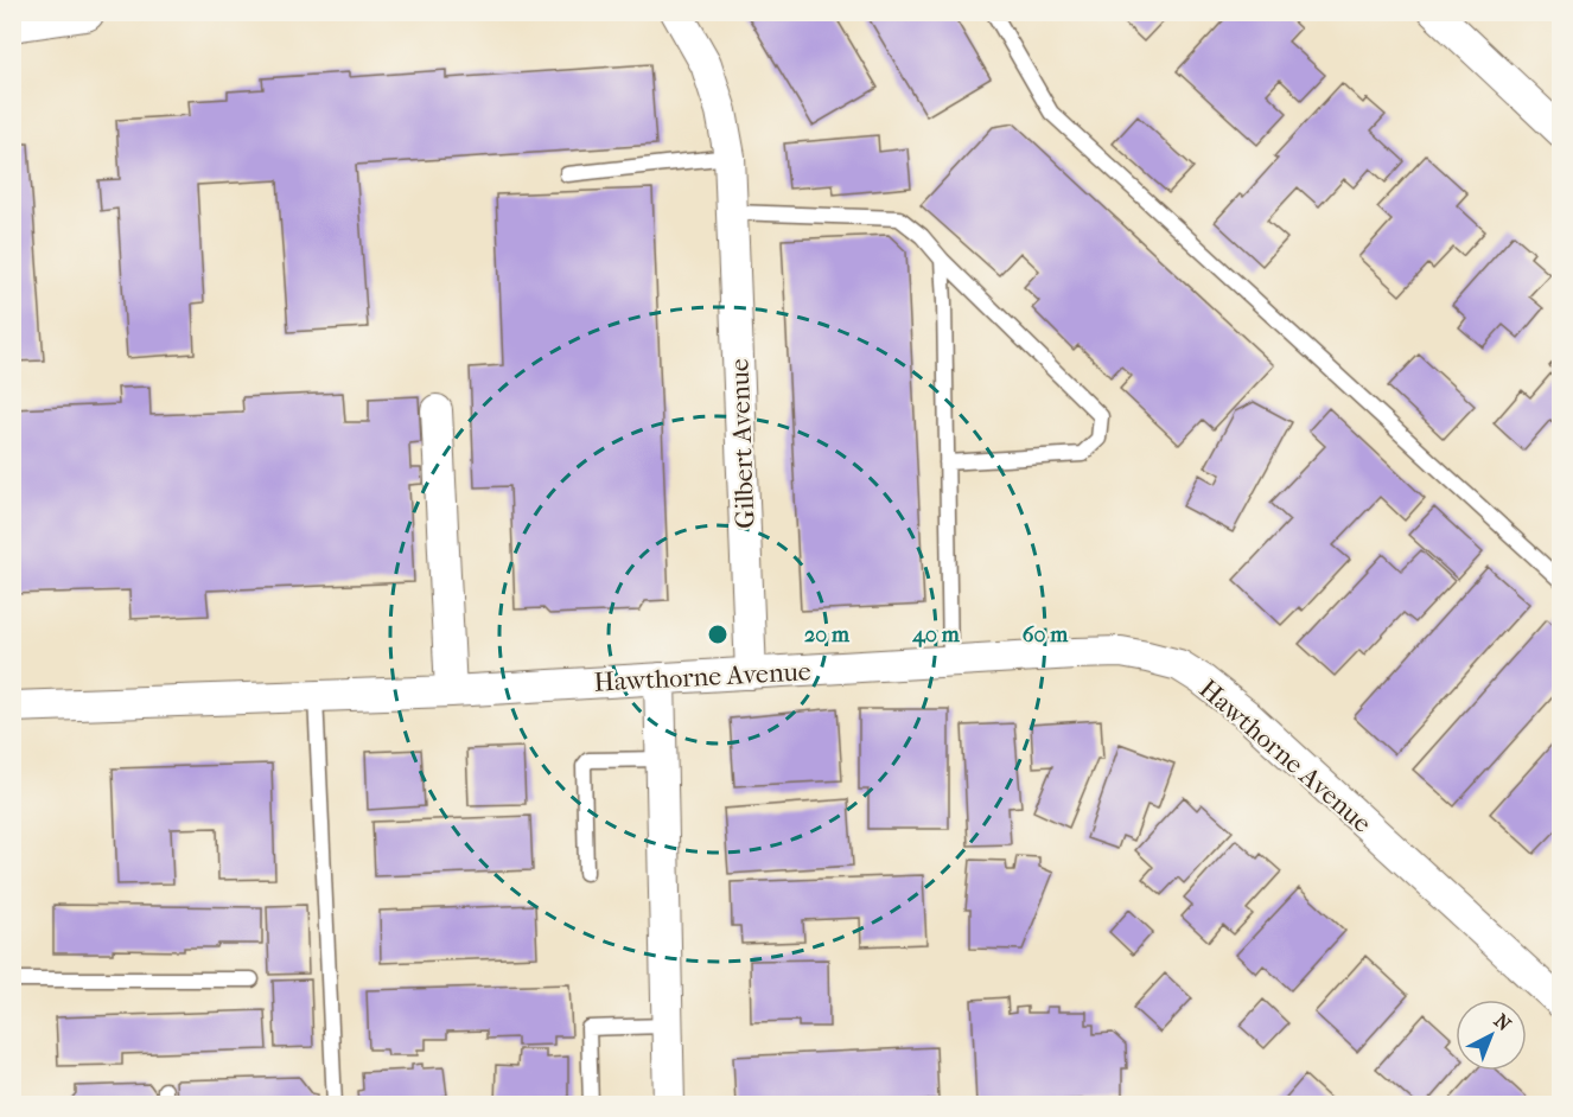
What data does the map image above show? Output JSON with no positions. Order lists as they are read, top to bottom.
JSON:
{
  "streets": {
    "street": ["Gilbert Avenue", "Hawthorne Avenue"]
  },
  "crossings": [
    ["Gilbert Avenue", "Hawthorne Avenue"]
  ],
  "north": "top right",
  "rings": ["20 m", "40 m", "60 m"]
}
